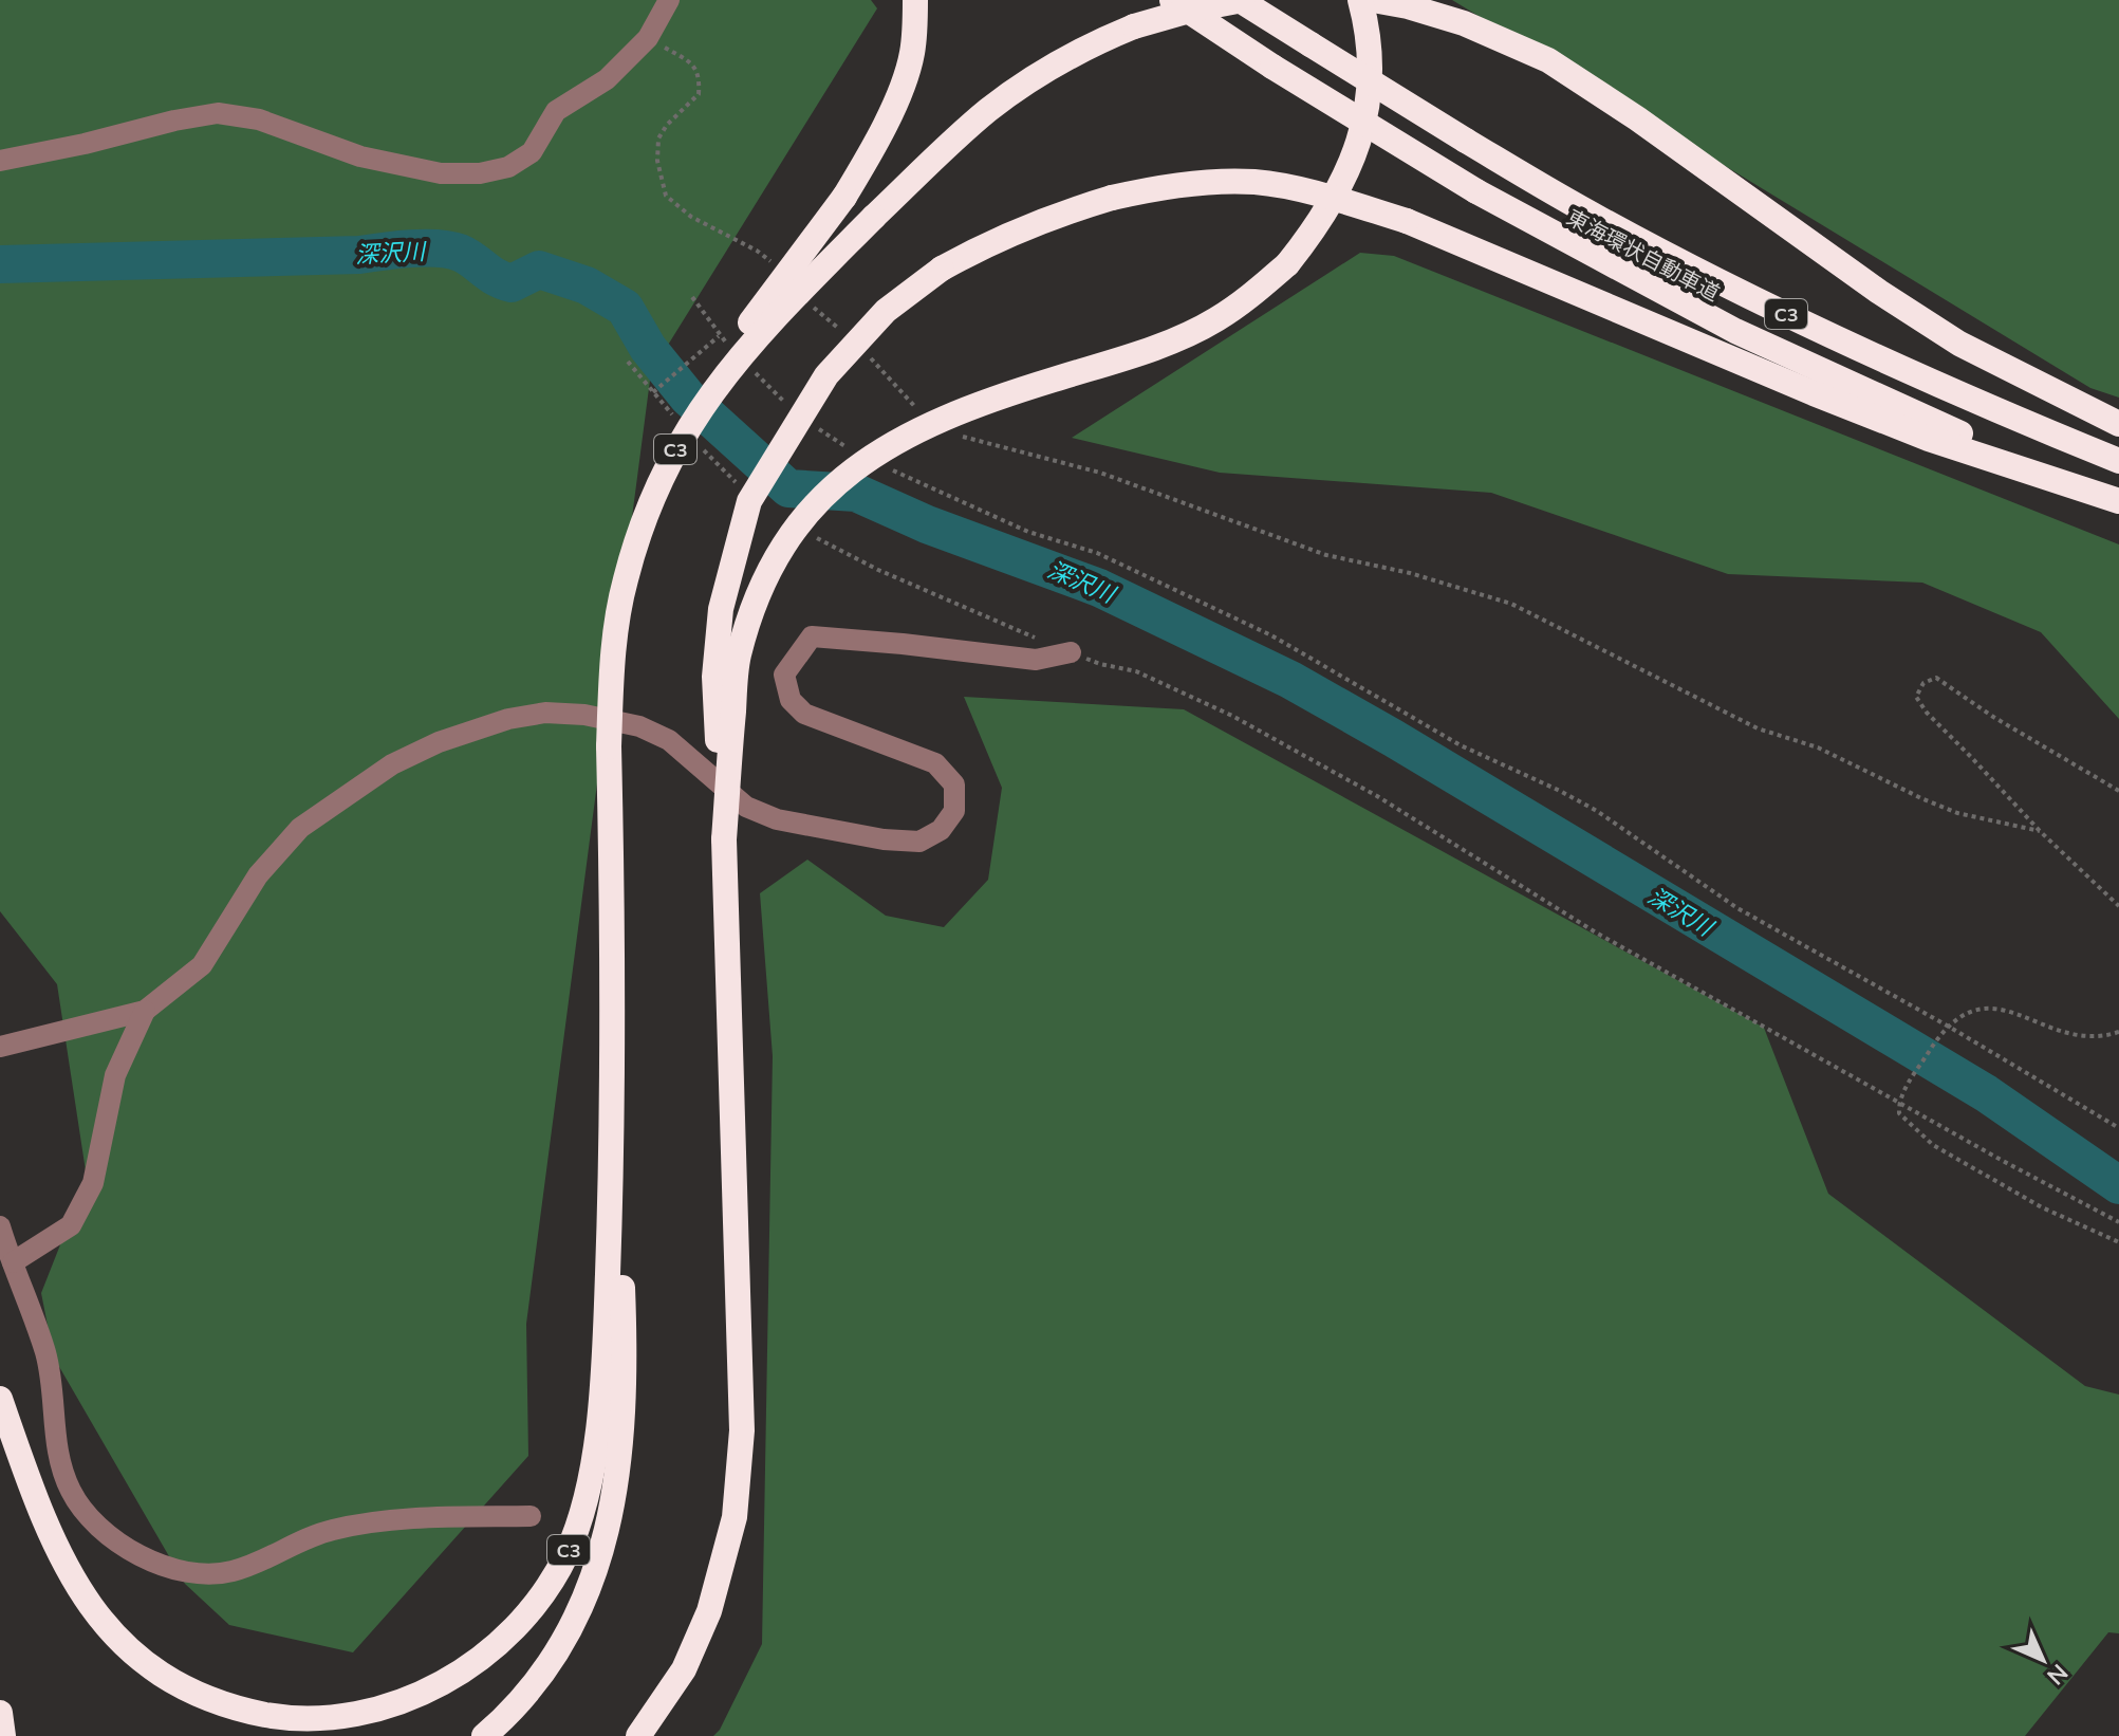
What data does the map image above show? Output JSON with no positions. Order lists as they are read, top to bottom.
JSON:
{
  "streets": {
    "highway": ["東海環状自動車道", "C3"]
  },
  "crossings": [
    ["東海環状自動車道", "C3"]
  ],
  "water": ["深沢川"],
  "north": "bottom right"
}
